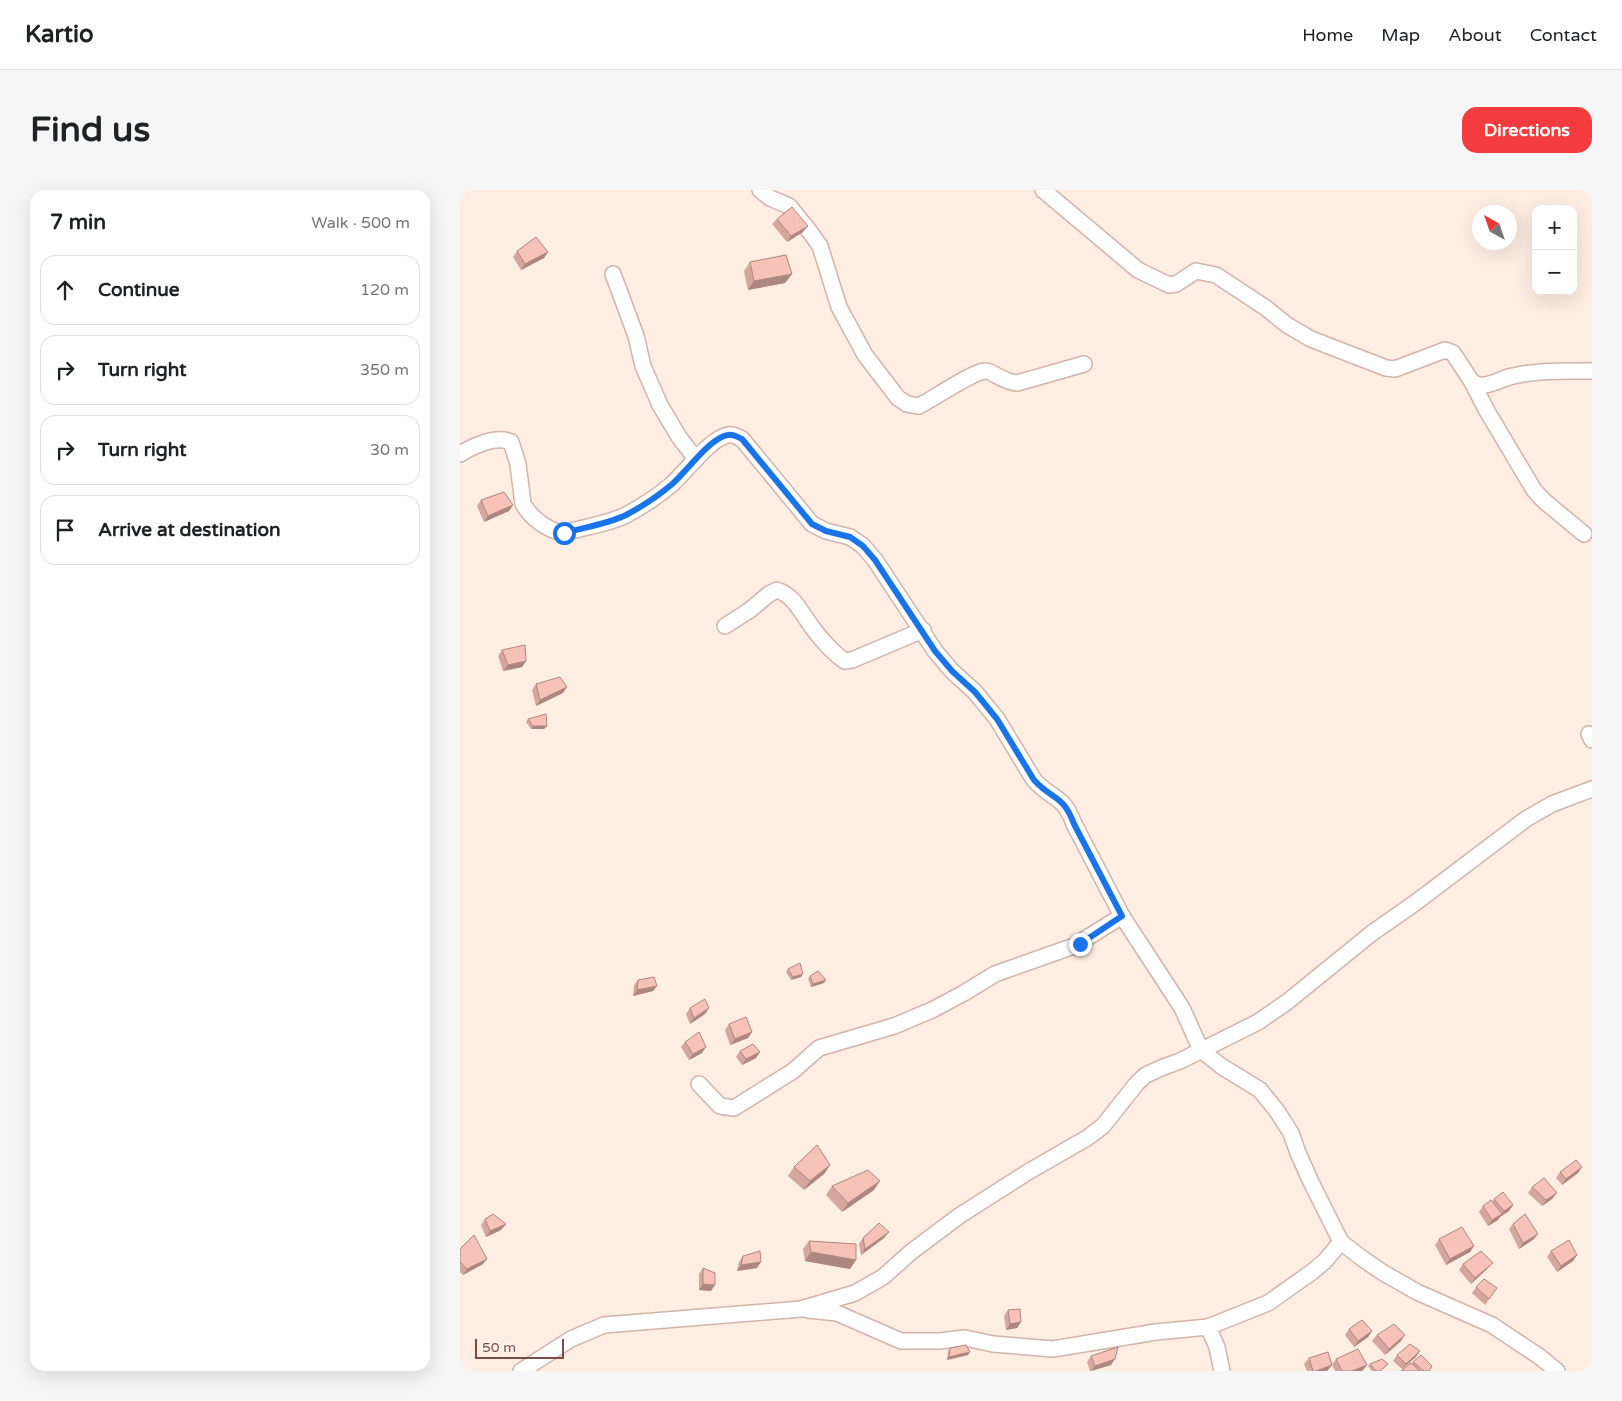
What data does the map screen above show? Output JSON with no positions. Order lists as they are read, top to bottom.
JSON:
{
  "scale_bar": "50 m",
  "north": "top left",
  "page": {
    "header": "Kartio",
    "nav": [
      "Home",
      "Map",
      "About",
      "Contact"
    ],
    "buttons": "Directions",
    "title": "Find us",
    "heading": ["7 min", "Walk · 500 m"],
    "map_buttons": ["+", "−"],
    "list": [
      ["Continue", "120 m"],
      ["Turn right", "350 m"],
      ["Turn right", "30 m"],
      "Arrive at destination"
    ],
    "scale": "50 m"
  }
}
